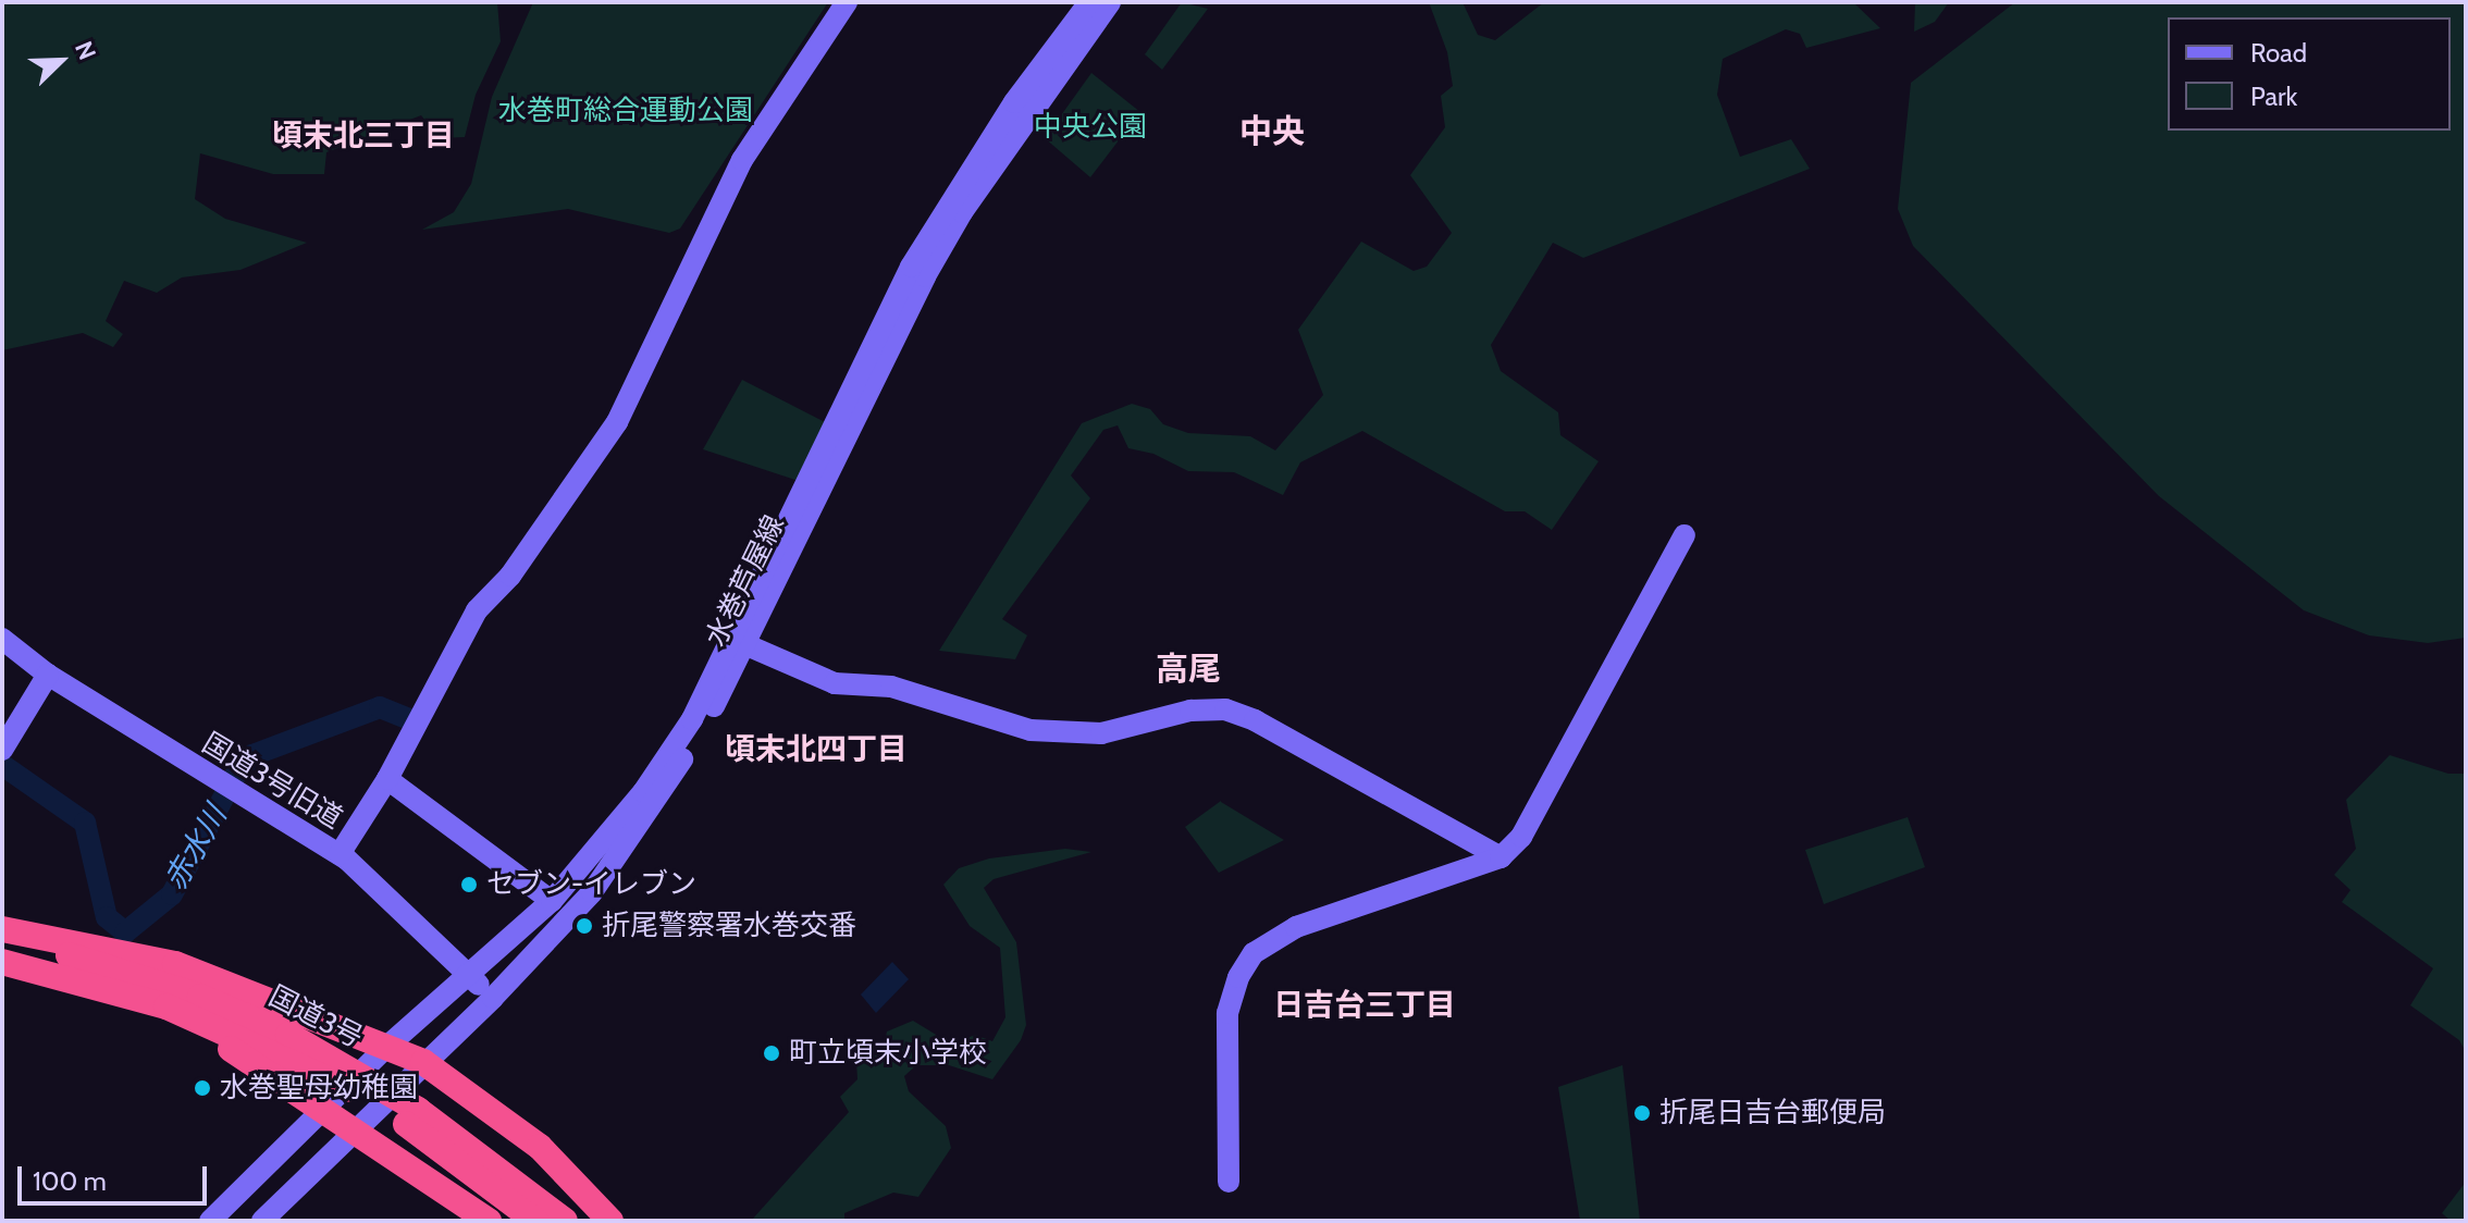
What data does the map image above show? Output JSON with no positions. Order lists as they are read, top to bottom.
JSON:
{
  "streets": {
    "highway": ["国道3号"],
    "street": ["水巻芦屋線", "国道3号旧道"]
  },
  "crossings": [
    ["水巻芦屋線", "国道3号旧道"]
  ],
  "districts": [
    "中央",
    "頃末北三丁目",
    "高尾",
    "頃末北四丁目",
    "日吉台三丁目"
  ],
  "water": ["赤水川"],
  "parks": ["水巻町総合運動公園", "中央公園"],
  "places": [
    "セブン-イレブン",
    "折尾警察署水巻交番",
    "町立頃末小学校",
    "水巻聖母幼稚園",
    "折尾日吉台郵便局"
  ],
  "legend": ["Road", "Park"],
  "scale_bar": "100 m",
  "north": "top right"
}
